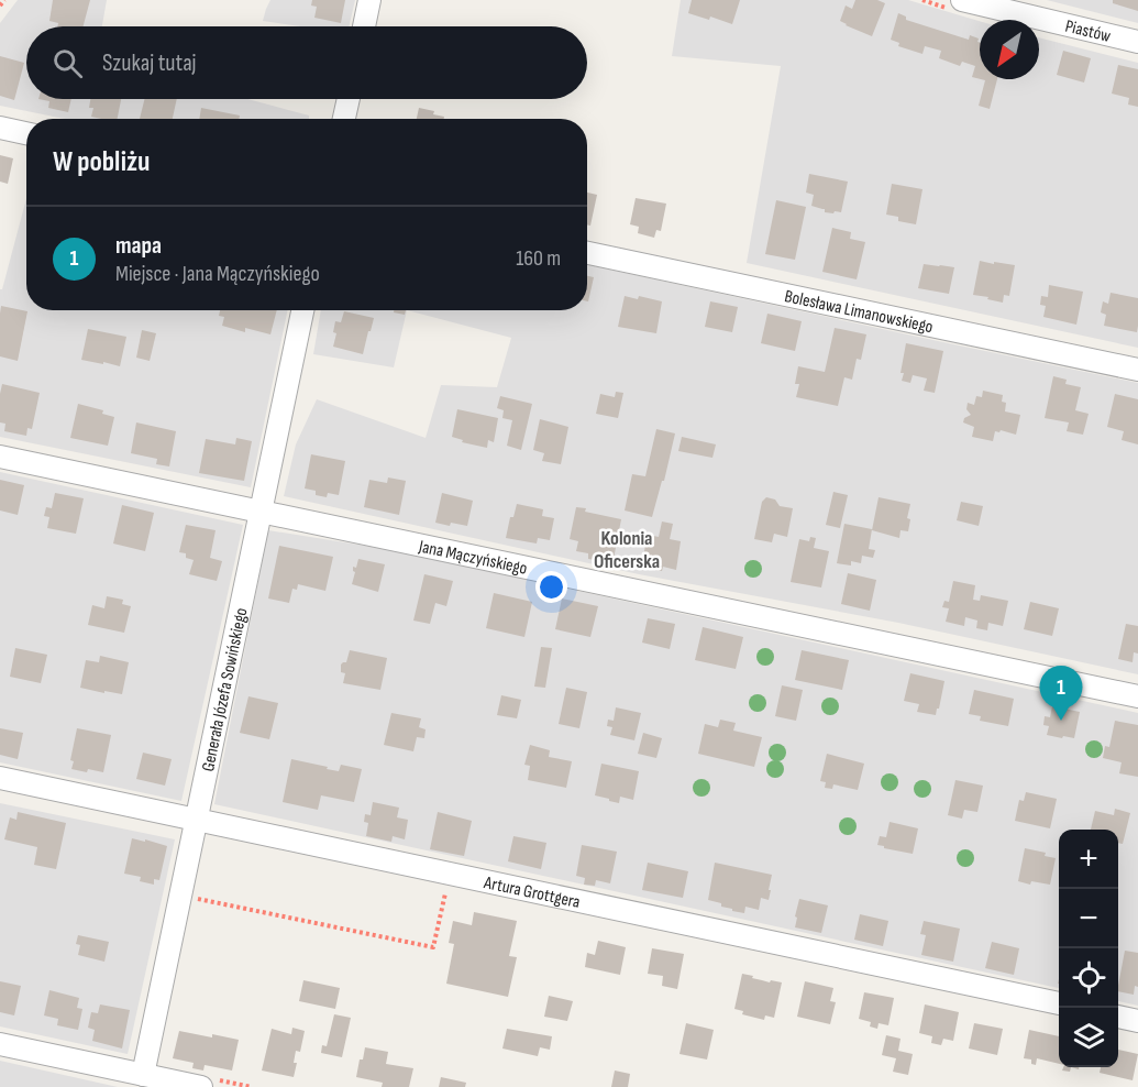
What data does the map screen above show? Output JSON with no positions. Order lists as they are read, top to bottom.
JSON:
{
  "streets": {
    "street": [
      "Piastów",
      "Bolesława Limanowskiego",
      "Jana Mączyńskiego",
      "Generała Józefa Sowińskiego",
      "Artura Grottgera"
    ]
  },
  "crossings": [
    ["Jana Mączyńskiego", "Generała Józefa Sowińskiego"],
    ["Generała Józefa Sowińskiego", "Artura Grottgera"]
  ],
  "districts": ["Kolonia Oficerska"],
  "north": "bottom left",
  "page": {
    "search": "Szukaj tutaj",
    "heading": "W pobliżu",
    "list": [
      {
        "mark": "1",
        "name": "mapa",
        "note": "Miejsce · Jana Mączyńskiego",
        "value": "160 m"
      }
    ],
    "pins": "1",
    "map_buttons": ["+", "−"]
  }
}
